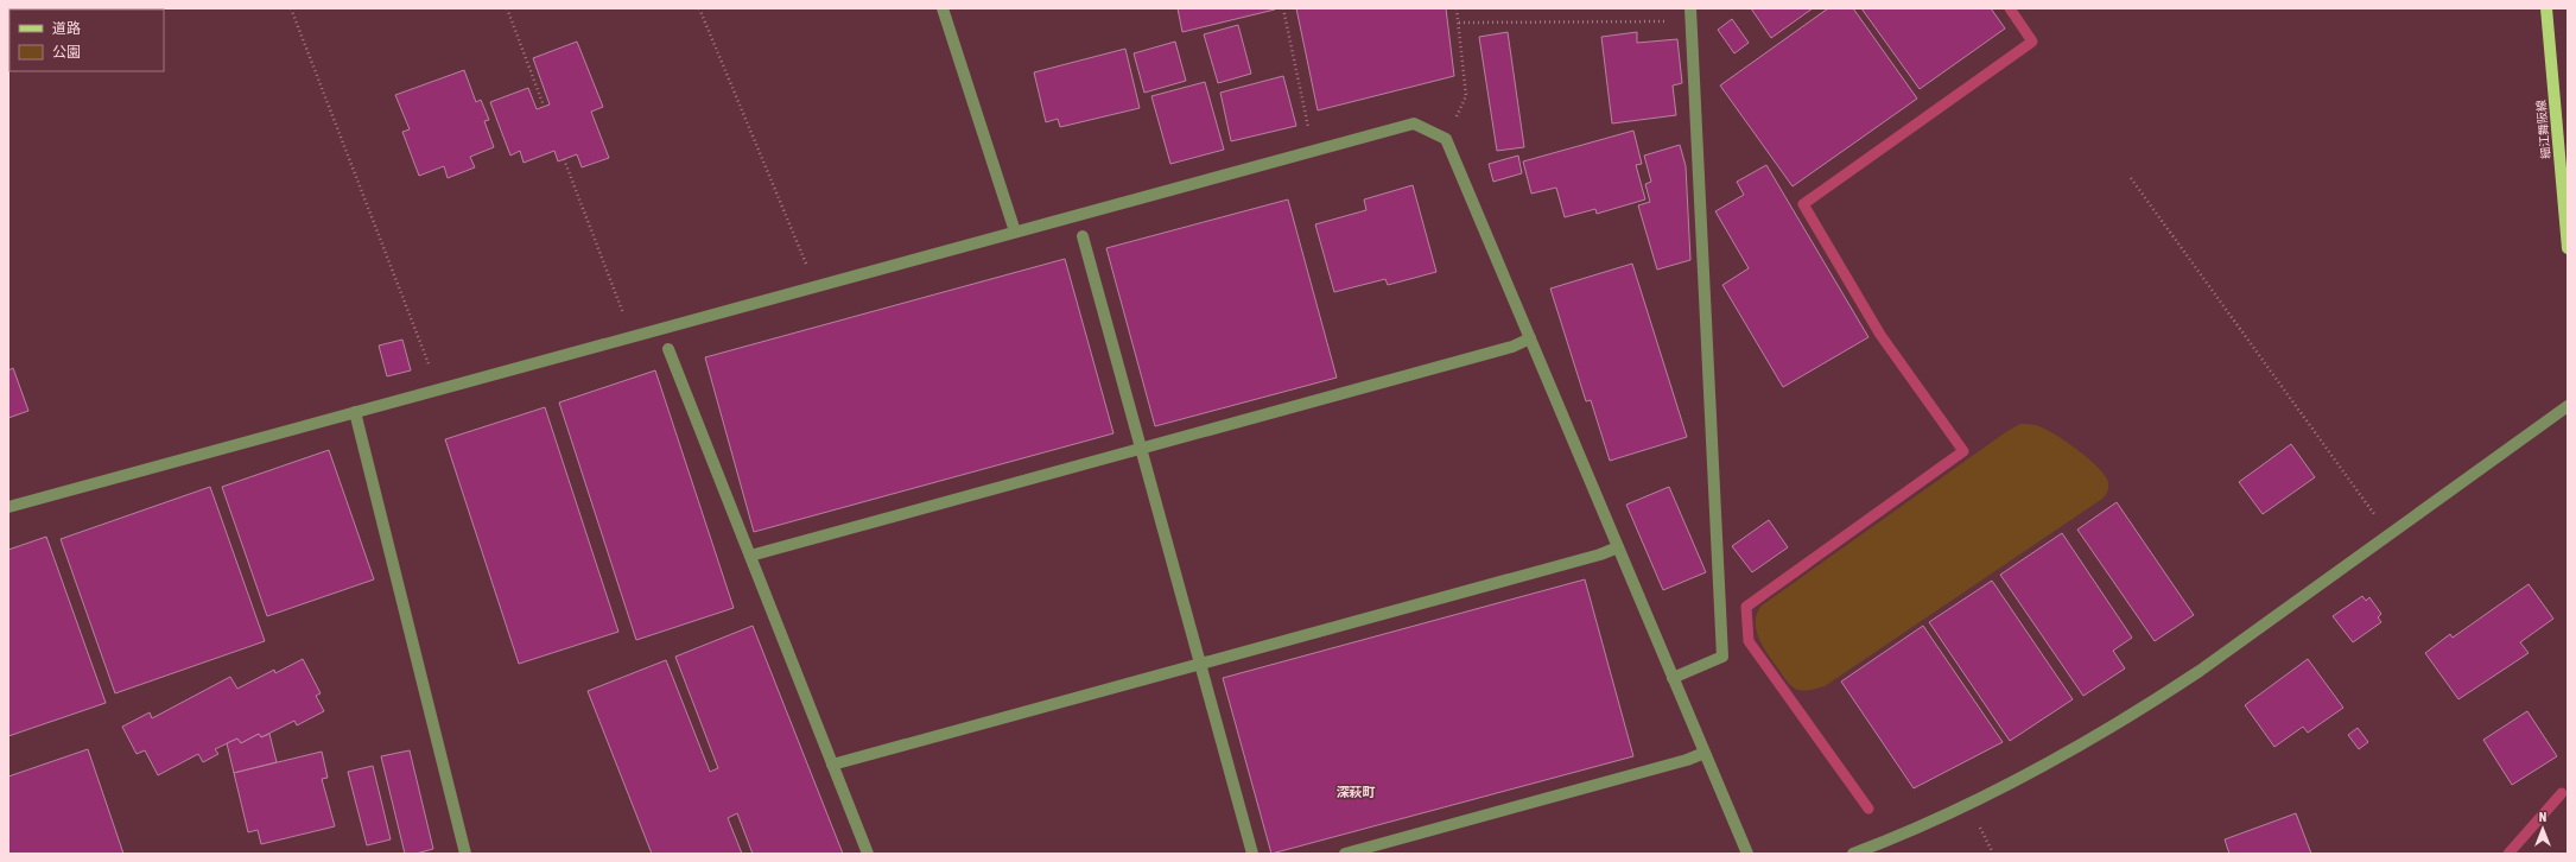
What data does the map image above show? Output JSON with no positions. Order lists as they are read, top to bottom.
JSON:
{
  "streets": {
    "main road": ["細江舞阪線"]
  },
  "districts": ["深萩町"],
  "legend": ["道路", "公園"],
  "north": "top"
}
